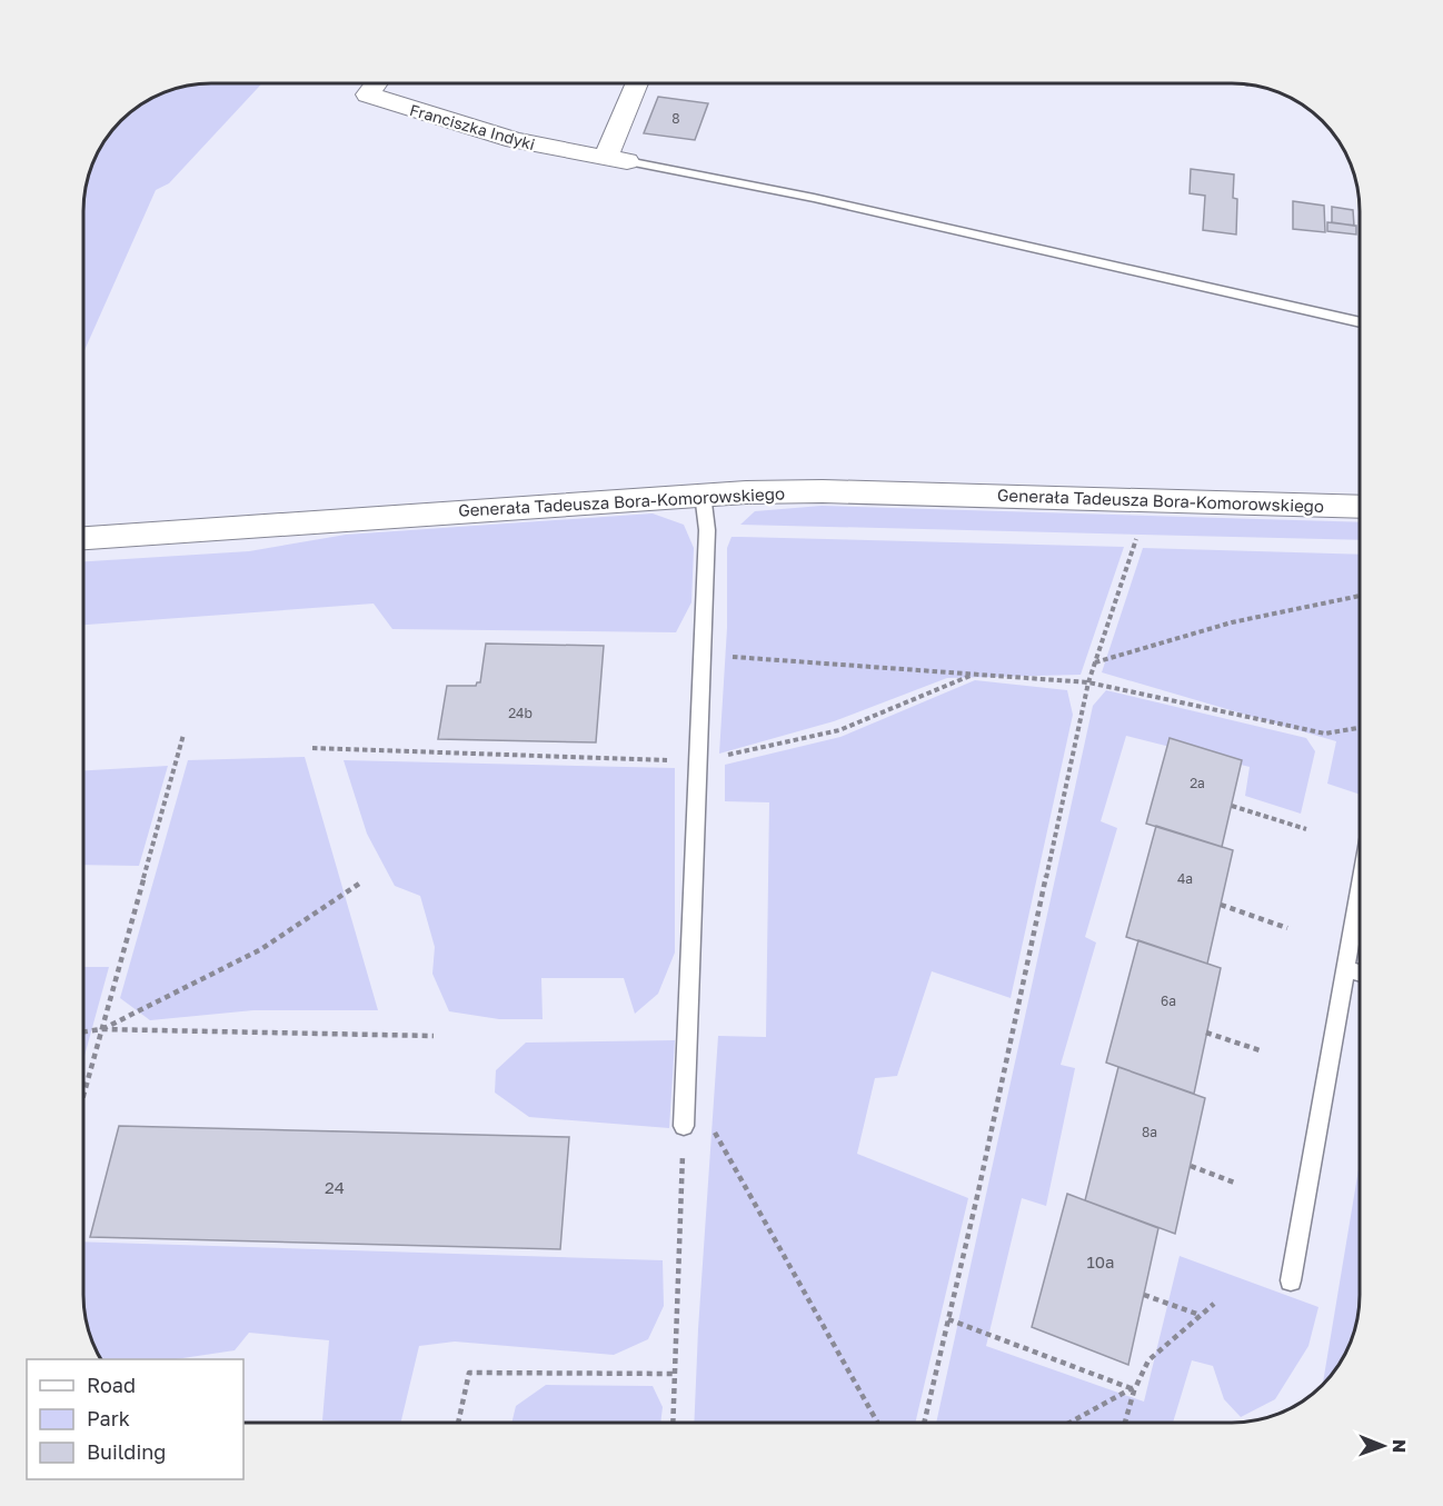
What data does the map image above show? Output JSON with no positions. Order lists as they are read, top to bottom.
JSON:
{
  "streets": {
    "street": ["Franciszka Indyki", "Generała Tadeusza Bora-Komorowskiego"]
  },
  "house_numbers": [
    "8",
    "24b",
    "2a",
    "4a",
    "6a",
    "8a",
    "24",
    "10a"
  ],
  "legend": ["Road", "Park", "Building"],
  "north": "right"
}
